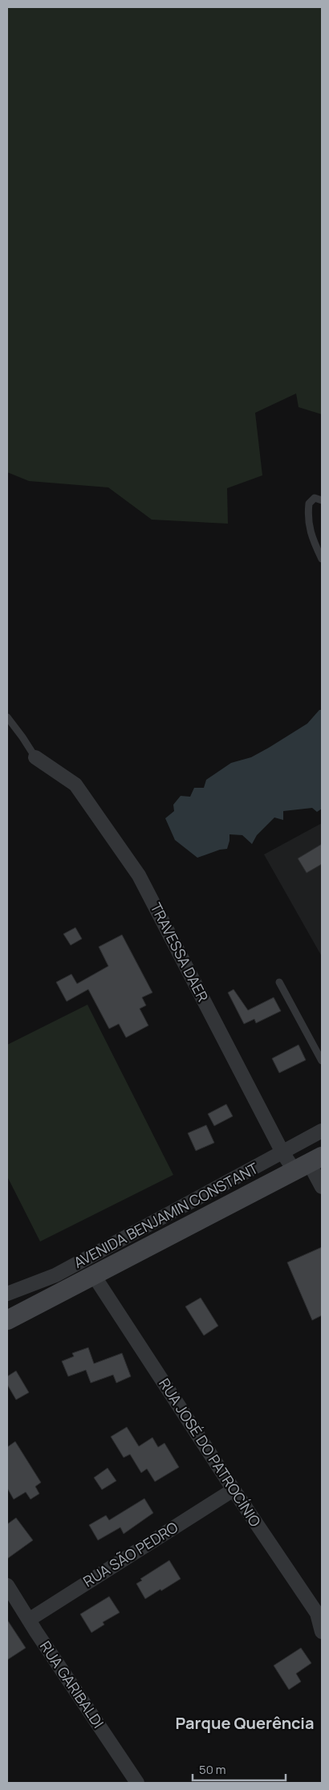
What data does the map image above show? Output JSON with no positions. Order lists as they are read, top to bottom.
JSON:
{
  "streets": {
    "main road": ["AVENIDA BENJAMIN CONSTANT"],
    "street": [
      "TRAVESSA DAER",
      "RUA JOSÉ DO PATROCÍNIO",
      "RUA SÃO PEDRO",
      "RUA GARIBALDI"
    ]
  },
  "crossings": [
    ["TRAVESSA DAER", "AVENIDA BENJAMIN CONSTANT"],
    ["AVENIDA BENJAMIN CONSTANT", "RUA JOSÉ DO PATROCÍNIO"],
    ["RUA JOSÉ DO PATROCÍNIO", "RUA SÃO PEDRO"],
    ["RUA SÃO PEDRO", "RUA GARIBALDI"]
  ],
  "districts": ["Parque Querência"],
  "scale_bar": "50 m"
}
